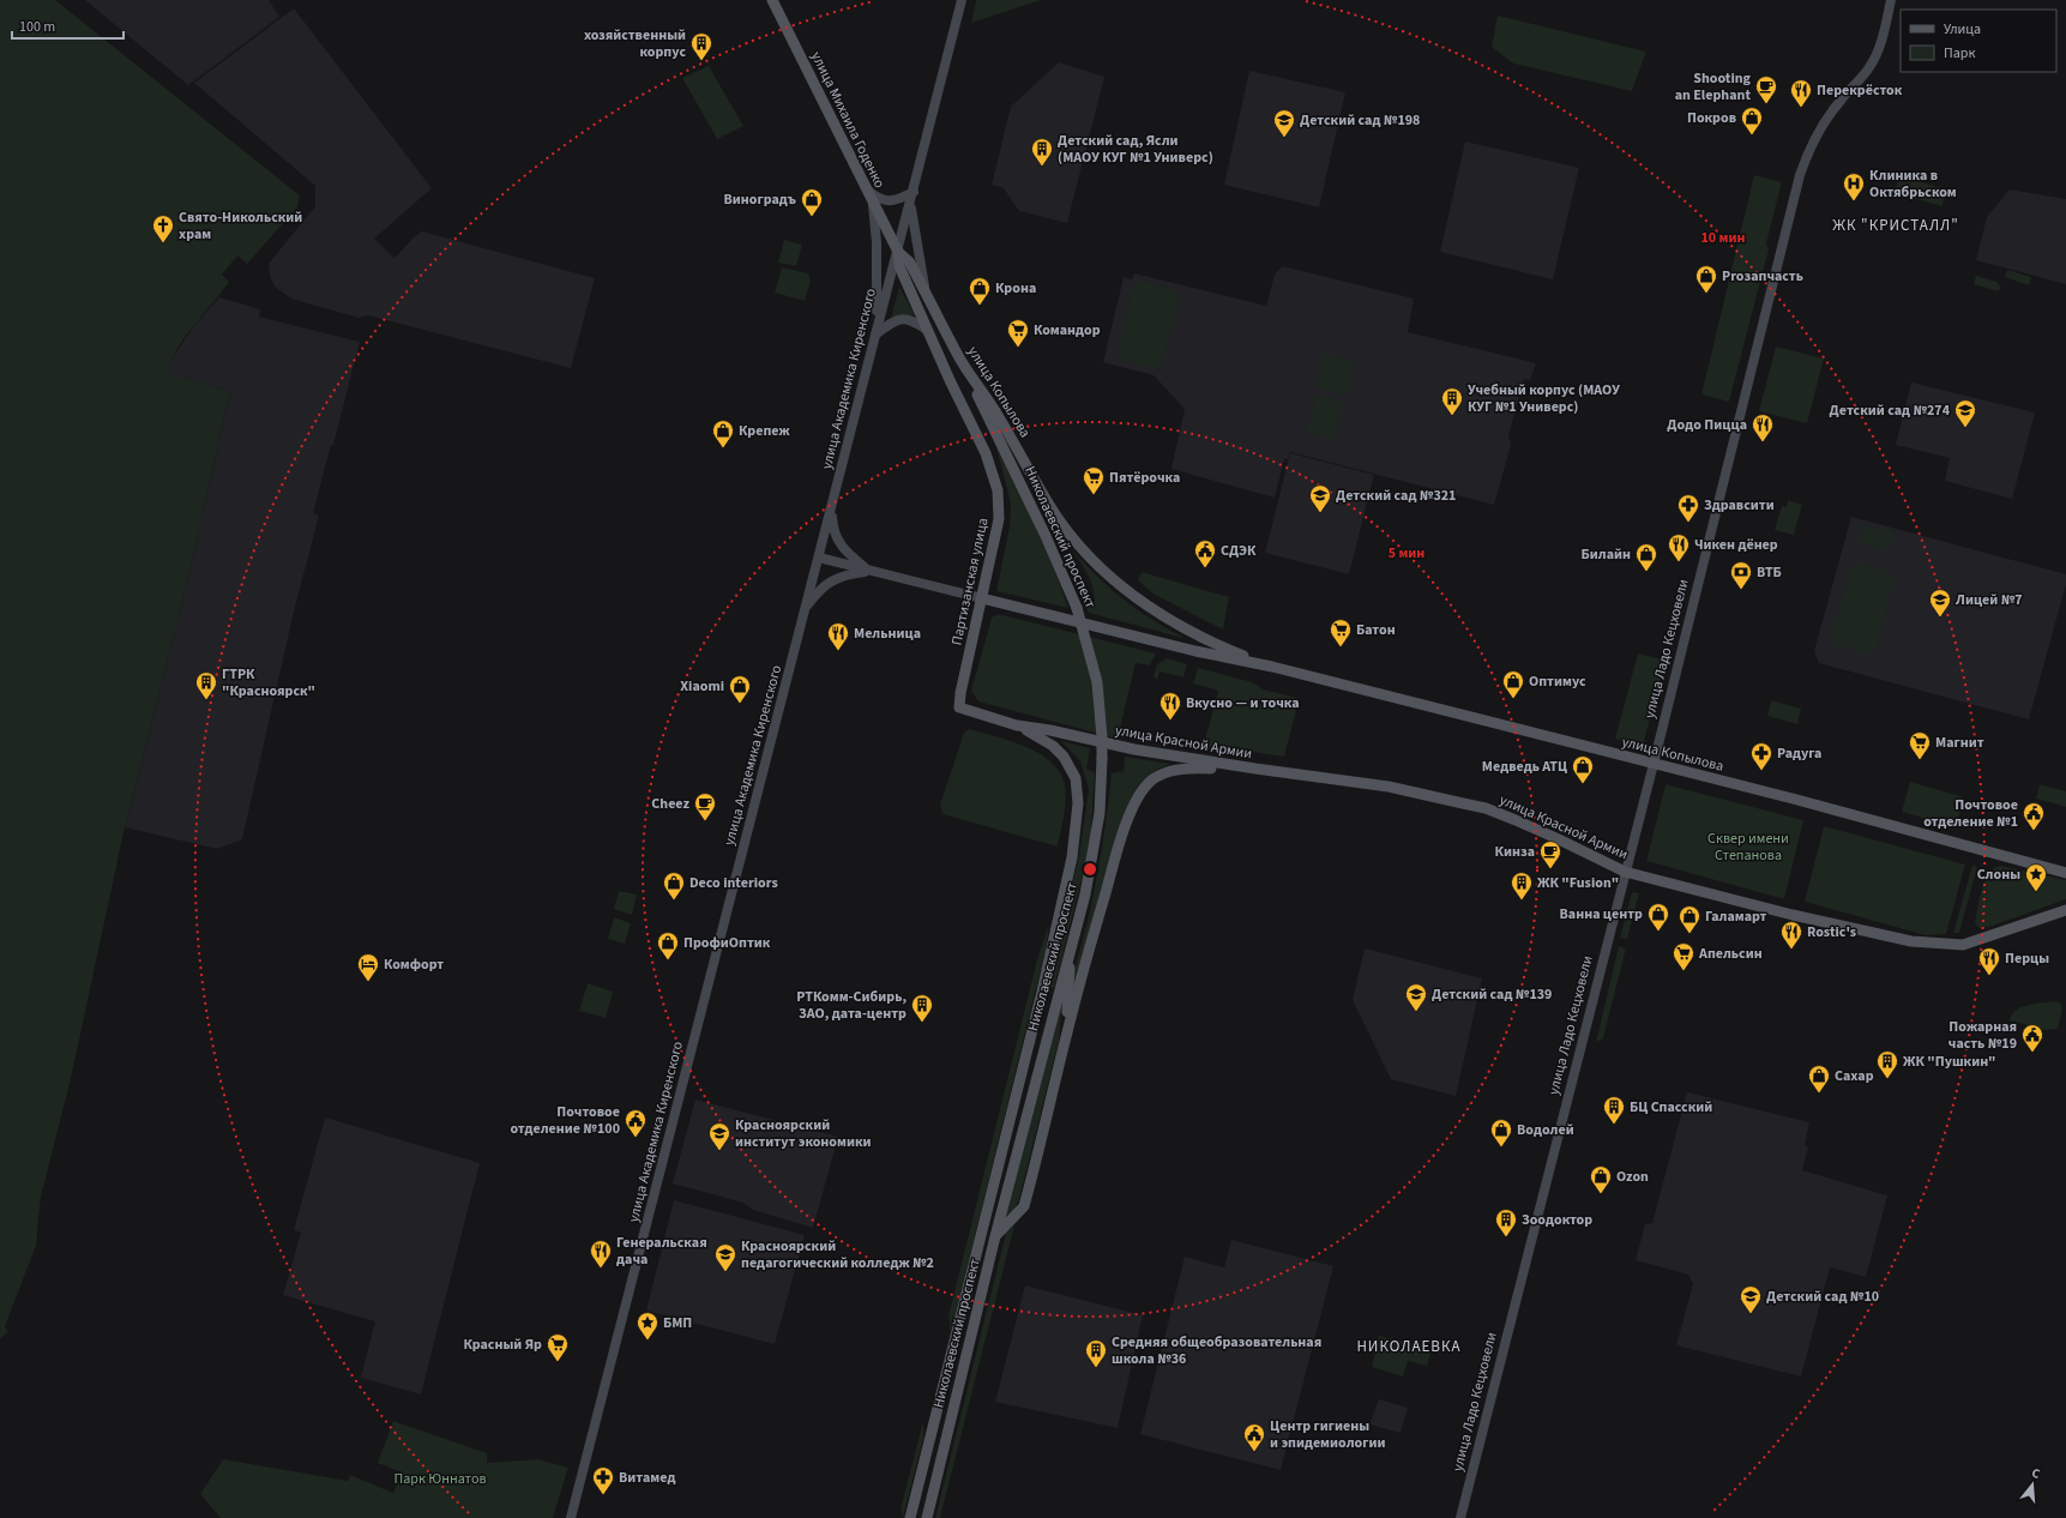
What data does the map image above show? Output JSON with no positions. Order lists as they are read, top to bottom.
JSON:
{
  "streets": {
    "main road": [
      "улица Михаила Годенко",
      "улица Академика Киренского",
      "улица Копылова",
      "Николаевский проспект",
      "Партизанская улица",
      "улица Ладо Кецховели",
      "улица Красной Армии"
    ]
  },
  "crossings": [
    ["улица Михаила Годенко", "улица Академика Киренского"],
    ["улица Михаила Годенко", "улица Копылова"],
    ["улица Михаила Годенко", "Партизанская улица"],
    ["улица Академика Киренского", "улица Копылова"],
    ["улица Академика Киренского", "Партизанская улица"],
    ["улица Копылова", "Николаевский проспект"],
    ["улица Копылова", "Партизанская улица"],
    ["улица Копылова", "улица Ладо Кецховели"],
    ["Николаевский проспект", "улица Красной Армии"],
    ["Партизанская улица", "улица Красной Армии"],
    ["улица Ладо Кецховели", "улица Красной Армии"]
  ],
  "districts": ["ЖК \"КРИСТАЛЛ\"", "НИКОЛАЕВКА"],
  "parks": ["Сквер имени Степанова", "Парк Юннатов"],
  "places": {
    "building": [
      "хозяйственный корпус",
      "Детский сад, Ясли (МАОУ КУГ №1 Универс)",
      "Учебный корпус (МАОУ КУГ №1 Универс)",
      "ГТРК \"Красноярск\"",
      "ЖК \"Fusion\"",
      "РТКомм-Сибирь, ЗАО, дата-центр",
      "ЖК \"Пушкин\"",
      "БЦ Спасский",
      "Зоодоктор",
      "Средняя общеобразовательная школа №36"
    ],
    "cafe": ["Shooting an Elephant", "Cheez", "Кинза"],
    "restaurant": [
      "Перекрёсток",
      "Додо Пицца",
      "Чикен дёнер",
      "Мельница",
      "Вкусно — и точка",
      "Rostic's",
      "Перцы",
      "Генеральская дача"
    ],
    "shop": [
      "Покров",
      "Виноградъ",
      "Proзапчасть",
      "Крона",
      "Крепеж",
      "Билайн",
      "Оптимус",
      "Xiaomi",
      "Медведь АТЦ",
      "Deco interiors",
      "Ванна центр",
      "Галамарт",
      "ПрофиОптик",
      "Сахар",
      "Водолей",
      "Ozon"
    ],
    "school or university": [
      "Детский сад №198",
      "Детский сад №274",
      "Детский сад №321",
      "Лицей №7",
      "Детский сад №139",
      "Красноярский институт экономики",
      "Красноярский педагогический колледж №2",
      "Детский сад №10"
    ],
    "hospital": ["Клиника в Октябрьском"],
    "church": ["Свято-Никольский храм"],
    "supermarket": [
      "Командор",
      "Пятёрочка",
      "Батон",
      "Магнит",
      "Апельсин",
      "Красный Яр"
    ],
    "pharmacy": ["Здравсити", "Радуга", "Витамед"],
    "public building": [
      "СДЭК",
      "Почтовое отделение №1",
      "Пожарная часть №19",
      "Почтовое отделение №100",
      "Центр гигиены и эпидемиологии"
    ],
    "bank": ["ВТБ"],
    "place": ["Слоны", "БМП"],
    "hotel": ["Комфорт"]
  },
  "legend": ["Улица", "Парк"],
  "scale_bar": "100 m",
  "north": "top",
  "rings": ["10 мин", "5 мин"]
}
